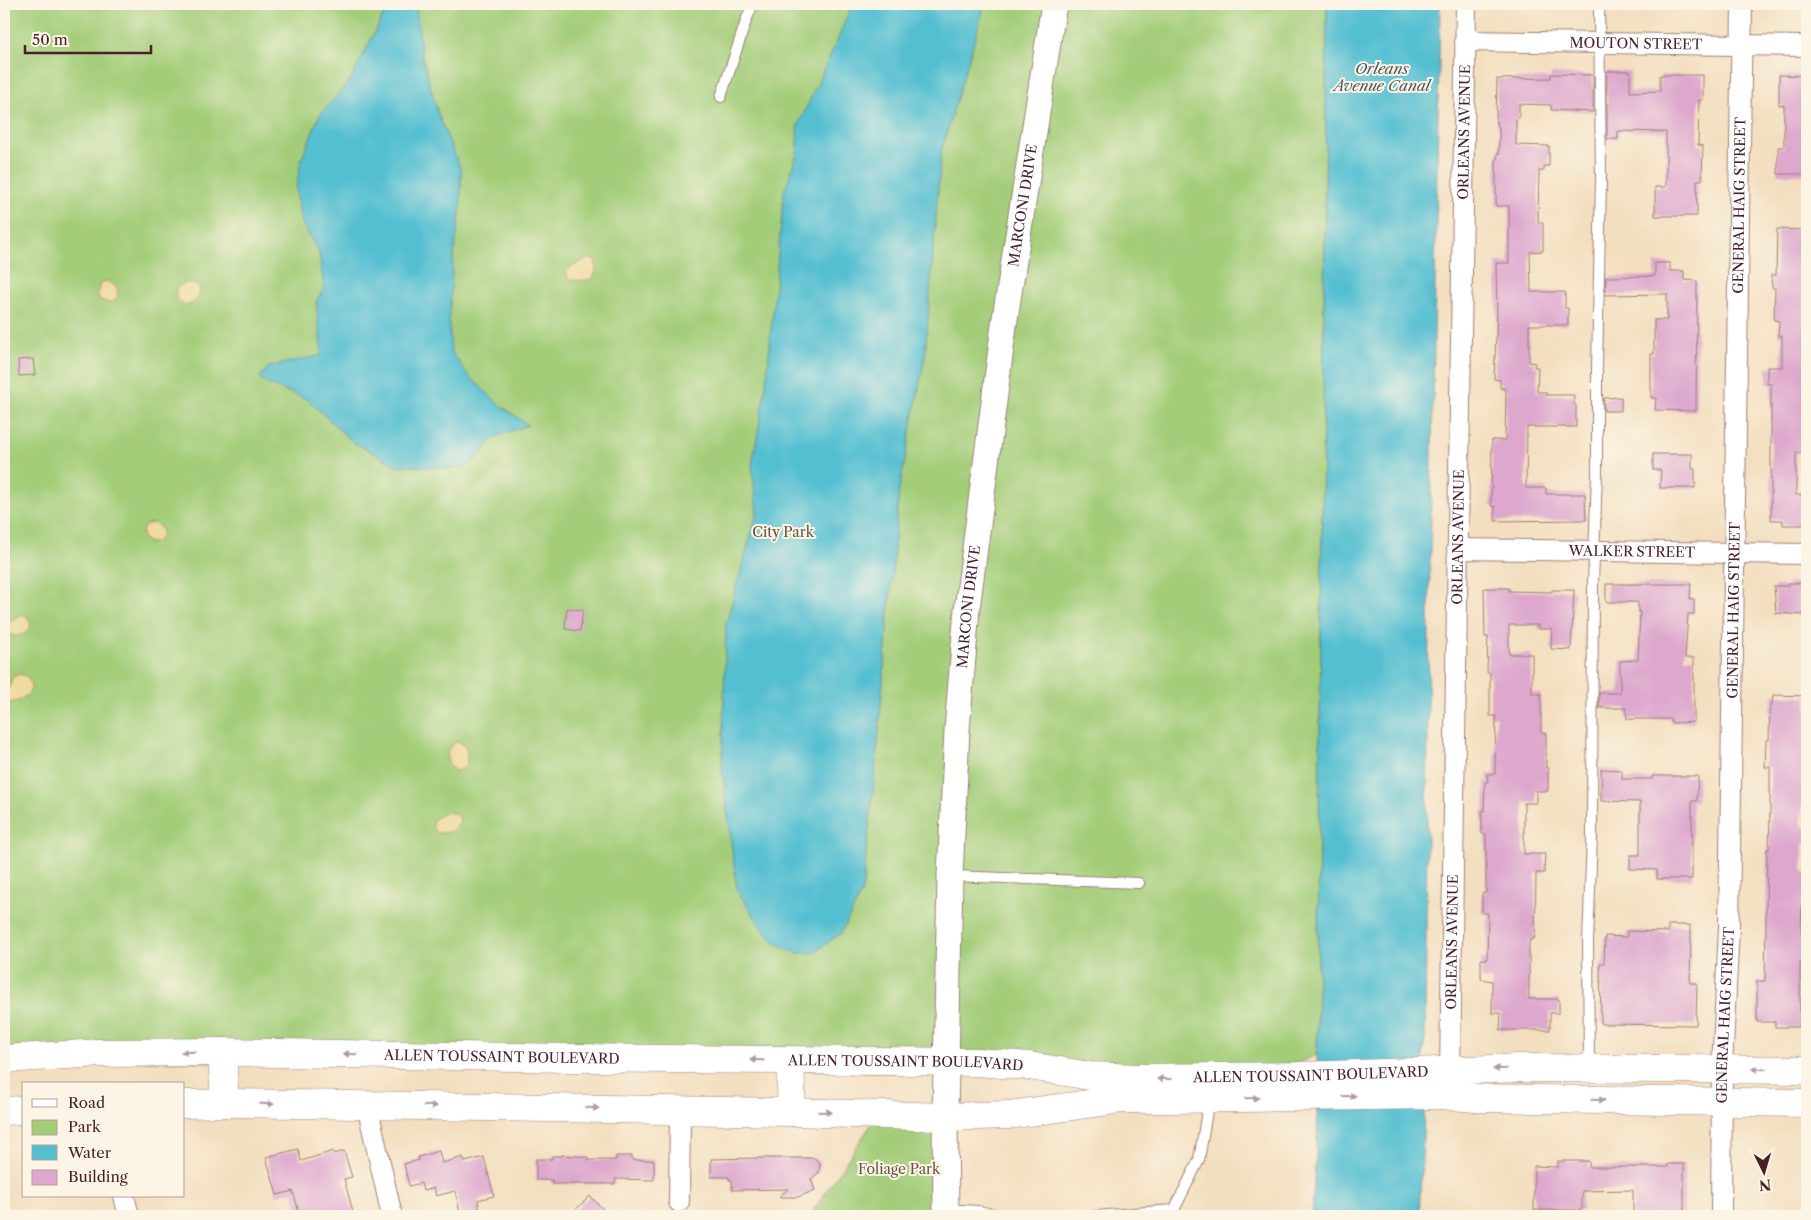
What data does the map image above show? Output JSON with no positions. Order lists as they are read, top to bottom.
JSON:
{
  "streets": {
    "main road": ["ALLEN TOUSSAINT BOULEVARD"],
    "street": [
      "MOUTON STREET",
      "ORLEANS AVENUE",
      "GENERAL HAIG STREET",
      "MARCONI DRIVE",
      "WALKER STREET"
    ]
  },
  "crossings": [
    ["MOUTON STREET", "ORLEANS AVENUE"],
    ["MOUTON STREET", "GENERAL HAIG STREET"],
    ["ORLEANS AVENUE", "WALKER STREET"],
    ["ORLEANS AVENUE", "ALLEN TOUSSAINT BOULEVARD"],
    ["GENERAL HAIG STREET", "WALKER STREET"],
    ["GENERAL HAIG STREET", "ALLEN TOUSSAINT BOULEVARD"],
    ["MARCONI DRIVE", "ALLEN TOUSSAINT BOULEVARD"]
  ],
  "water": ["Orleans Avenue Canal"],
  "parks": ["City Park", "Foliage Park"],
  "legend": [
    "Road",
    "Park",
    "Water",
    "Building"
  ],
  "scale_bar": "50 m",
  "north": "bottom"
}
